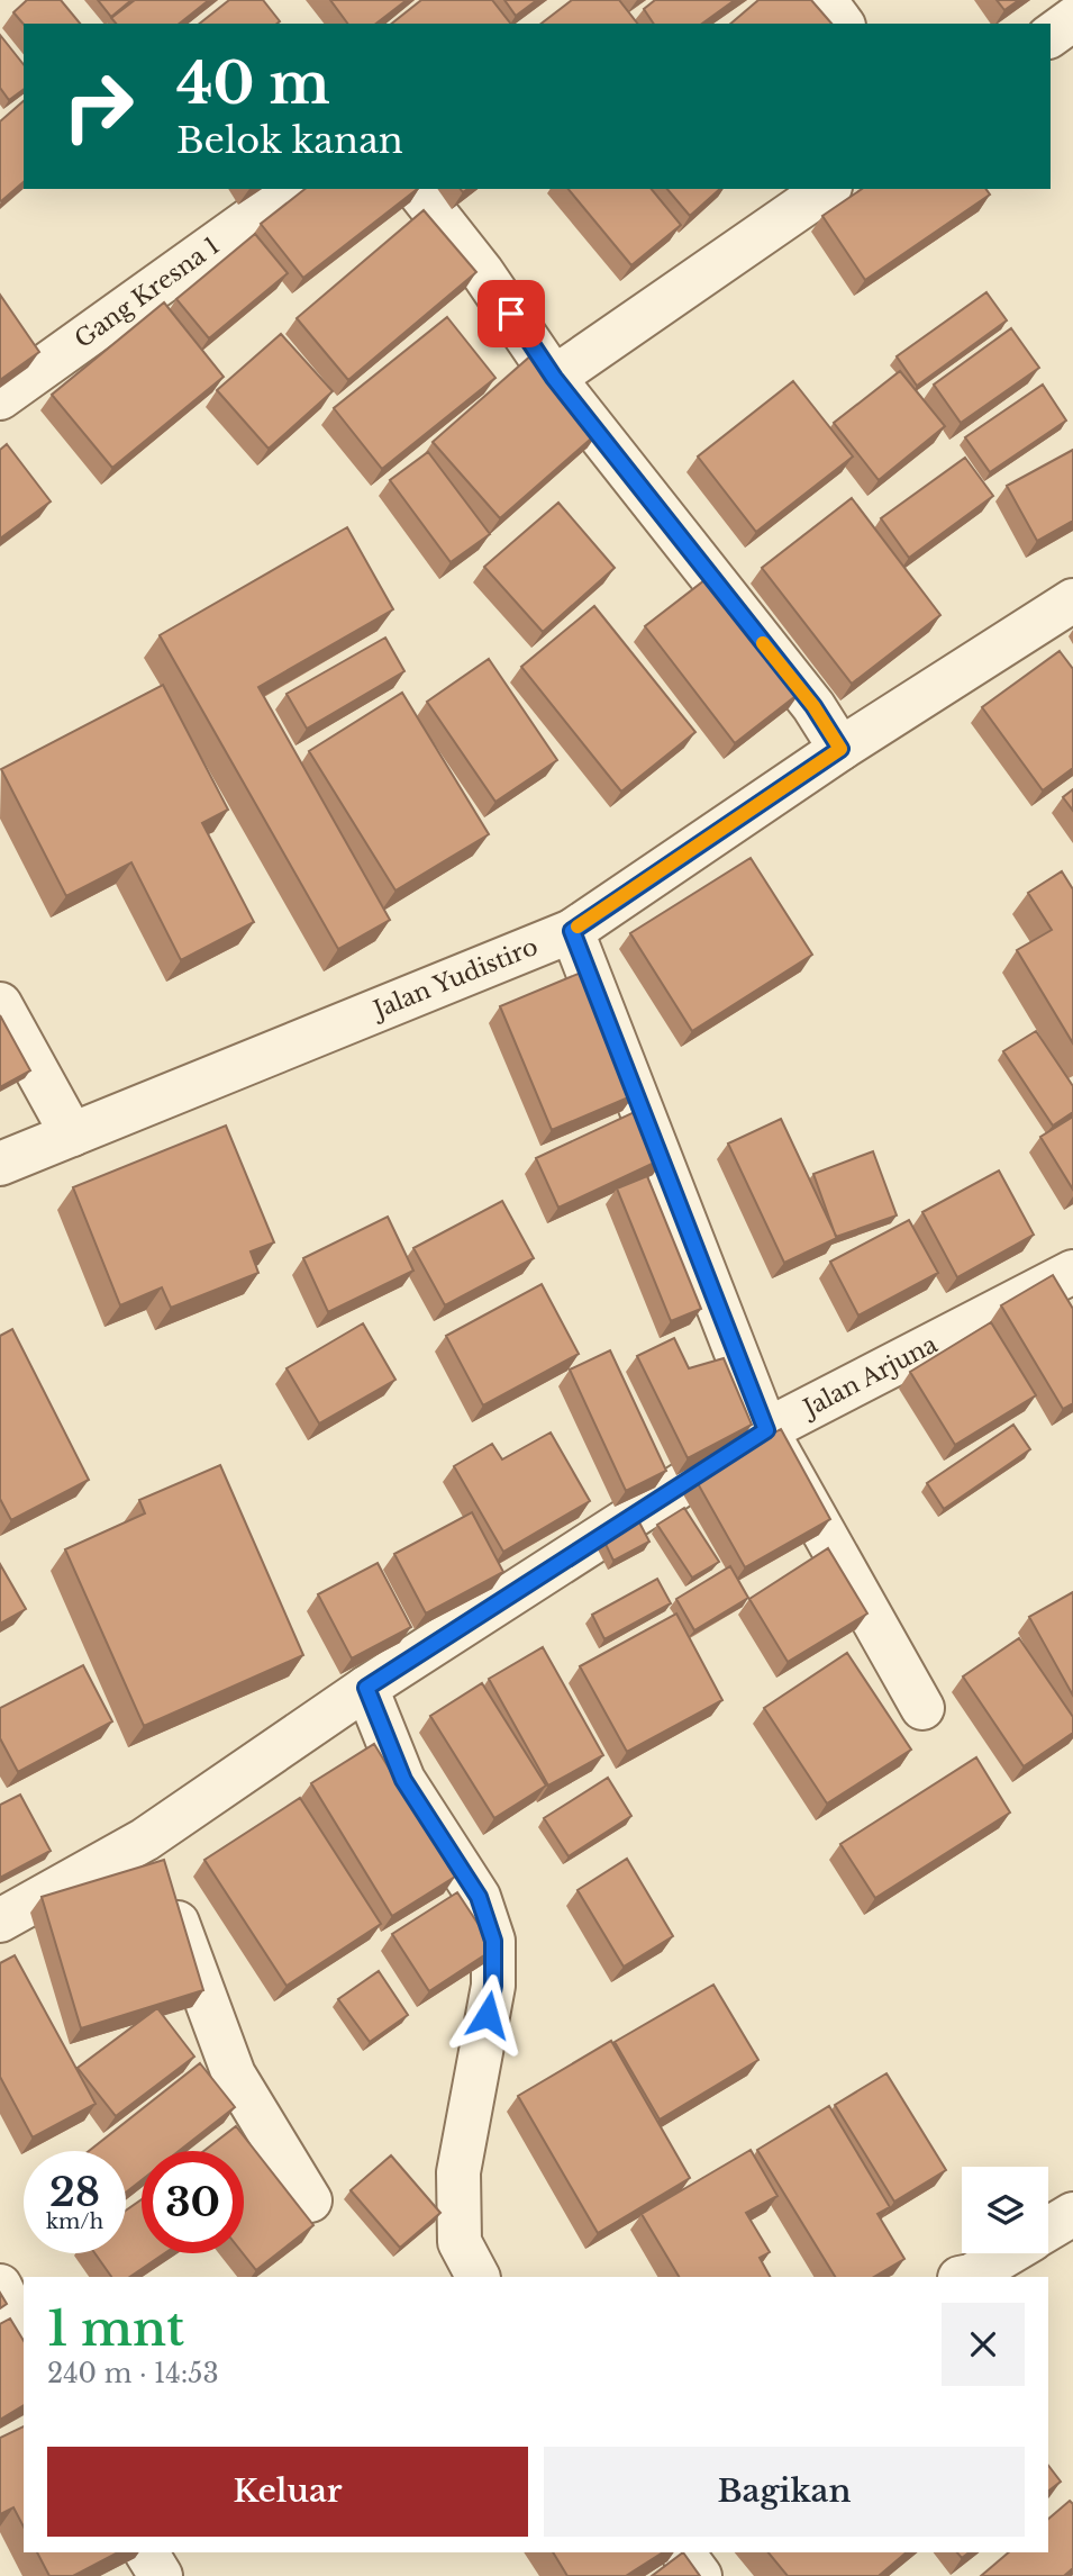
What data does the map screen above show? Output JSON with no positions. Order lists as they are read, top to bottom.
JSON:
{
  "streets": {
    "street": ["Gang Kresna 1", "Jalan Yudistiro", "Jalan Arjuna"]
  },
  "page": {
    "turn": ["40 m", "Belok kanan"],
    "speed": "28 km/h",
    "limit": "30",
    "heading": ["1 mnt", "240 m · 14:53"],
    "buttons": ["Keluar", "Bagikan"]
  }
}
